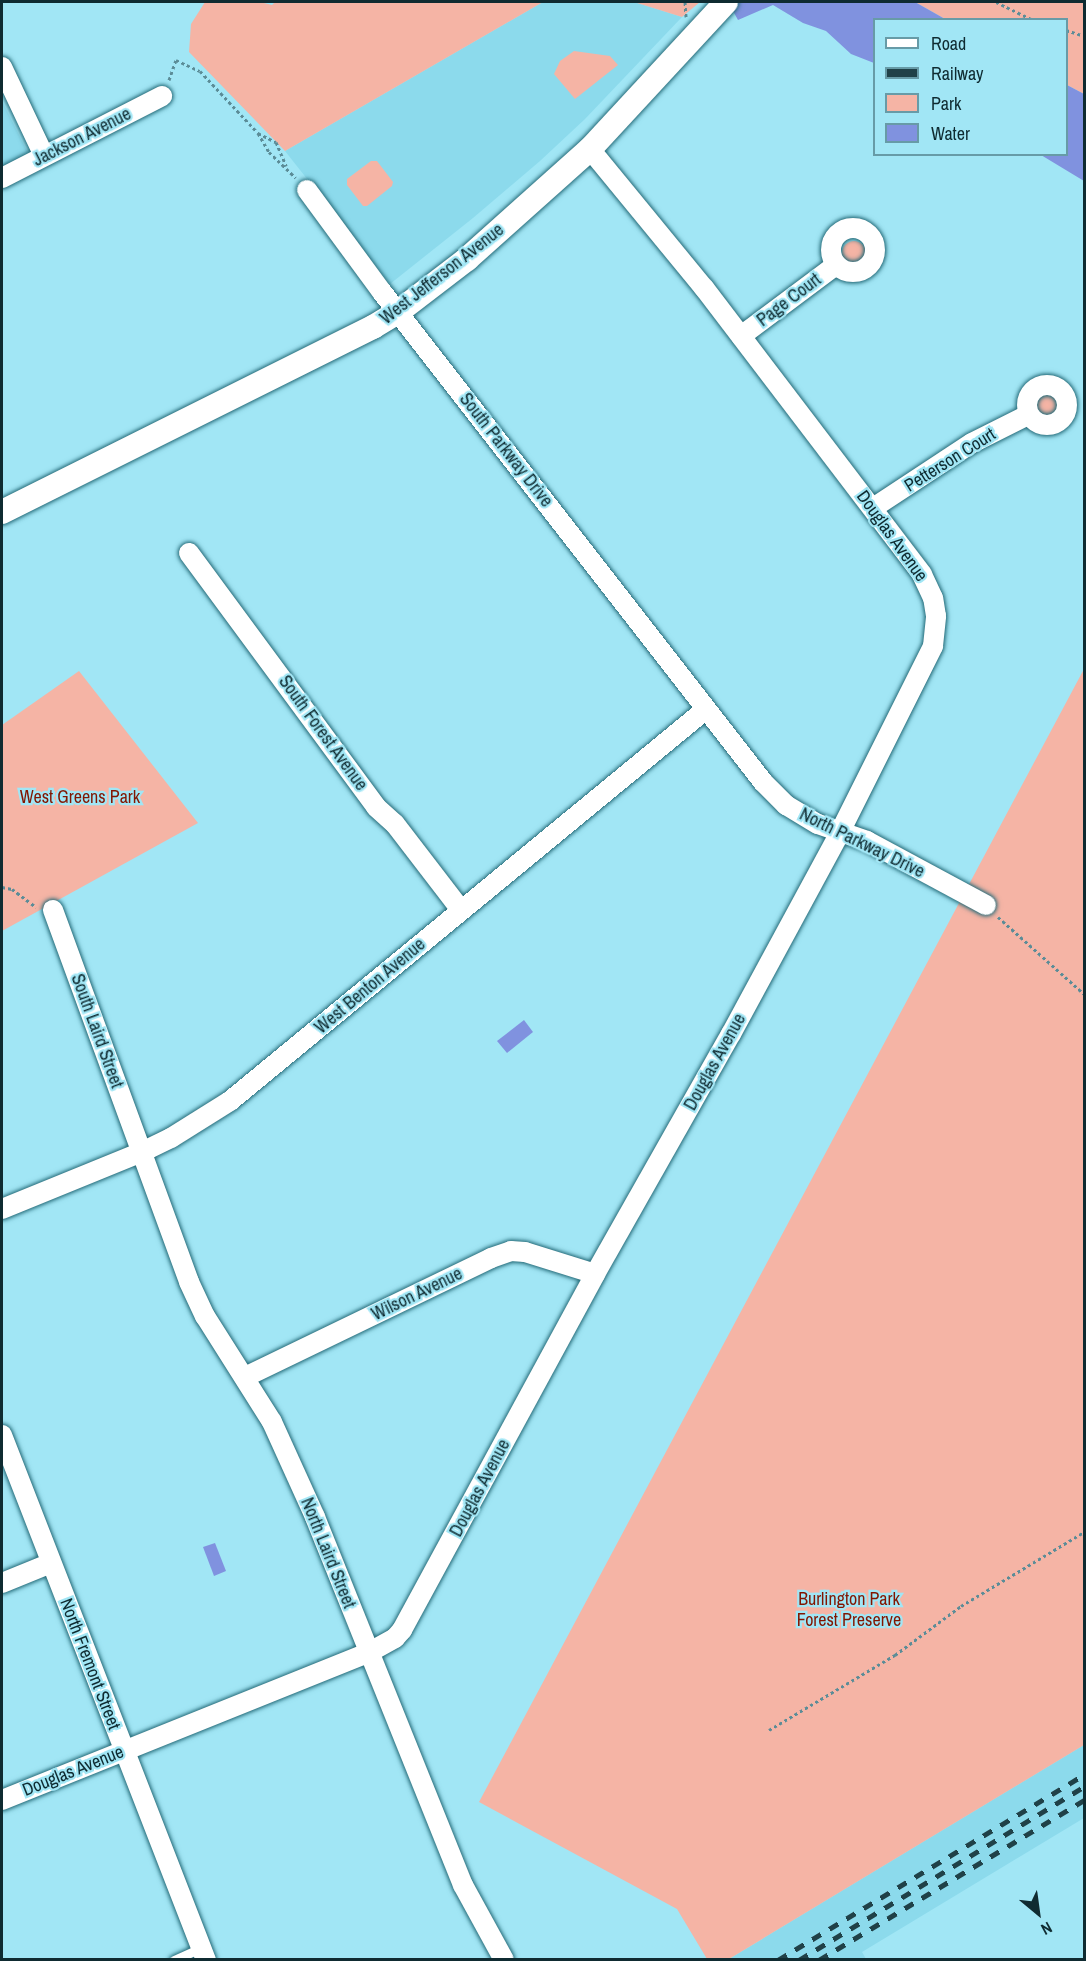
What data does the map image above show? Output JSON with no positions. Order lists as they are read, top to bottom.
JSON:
{
  "streets": {
    "street": [
      "Jackson Avenue",
      "West Jefferson Avenue",
      "Page Court",
      "South Parkway Drive",
      "Petterson Court",
      "Douglas Avenue",
      "South Forest Avenue",
      "North Parkway Drive",
      "West Benton Avenue",
      "South Laird Street",
      "Wilson Avenue",
      "North Laird Street",
      "North Fremont Street"
    ]
  },
  "crossings": [
    ["West Jefferson Avenue", "South Parkway Drive"],
    ["West Jefferson Avenue", "Douglas Avenue"],
    ["Page Court", "Douglas Avenue"],
    ["South Parkway Drive", "North Parkway Drive"],
    ["South Parkway Drive", "West Benton Avenue"],
    ["Petterson Court", "Douglas Avenue"],
    ["Douglas Avenue", "North Parkway Drive"],
    ["Douglas Avenue", "Wilson Avenue"],
    ["Douglas Avenue", "North Laird Street"],
    ["Douglas Avenue", "North Fremont Street"],
    ["South Forest Avenue", "West Benton Avenue"],
    ["North Parkway Drive", "West Benton Avenue"],
    ["West Benton Avenue", "South Laird Street"],
    ["West Benton Avenue", "North Laird Street"],
    ["South Laird Street", "North Laird Street"],
    ["Wilson Avenue", "North Laird Street"]
  ],
  "parks": ["West Greens Park", "Burlington Park Forest Preserve"],
  "legend": [
    "Road",
    "Railway",
    "Park",
    "Water"
  ],
  "north": "bottom right"
}
